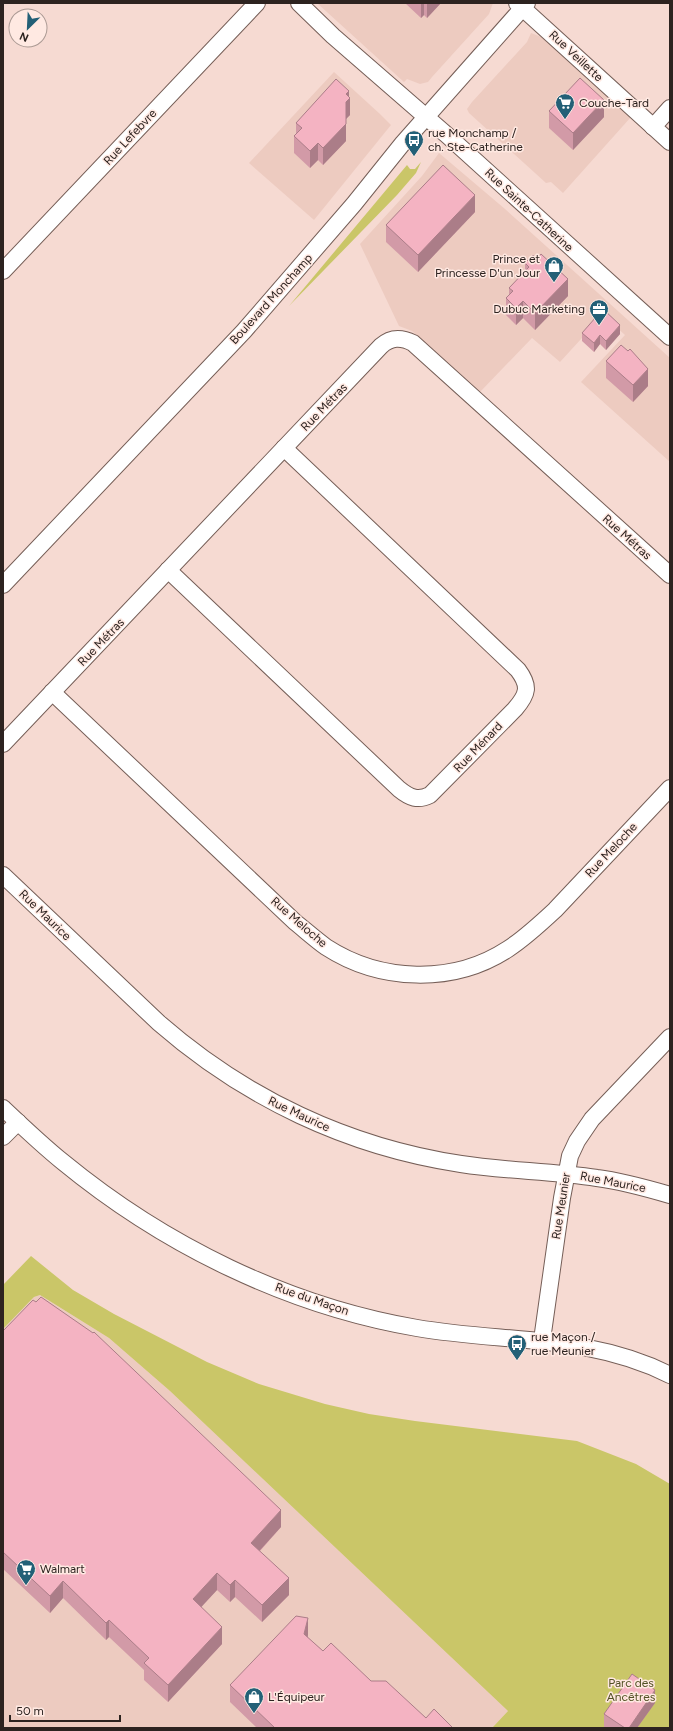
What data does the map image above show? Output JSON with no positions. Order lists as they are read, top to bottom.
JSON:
{
  "streets": {
    "street": [
      "Rue Veillette",
      "Rue Lefebvre",
      "Rue Sainte-Catherine",
      "Boulevard Monchamp",
      "Rue Métras",
      "Rue Ménard",
      "Rue Meloche",
      "Rue Maurice",
      "Rue Meunier",
      "Rue du Maçon"
    ]
  },
  "crossings": [
    ["Rue Veillette", "Boulevard Monchamp"],
    ["Rue Sainte-Catherine", "Boulevard Monchamp"],
    ["Rue Métras", "Rue Ménard"],
    ["Rue Métras", "Rue Meloche"],
    ["Rue Maurice", "Rue Meunier"],
    ["Rue Meunier", "Rue du Maçon"]
  ],
  "parks": ["Parc des Ancêtres"],
  "places": {
    "supermarket": ["Couche-Tard", "Walmart"],
    "bus stop": ["rue Monchamp / ch. Ste-Catherine", "rue Maçon / rue Meunier"],
    "shop": ["Prince et Princesse D'un Jour", "L'Équipeur"],
    "office": ["Dubuc Marketing"]
  },
  "scale_bar": "50 m",
  "north": "bottom left"
}
